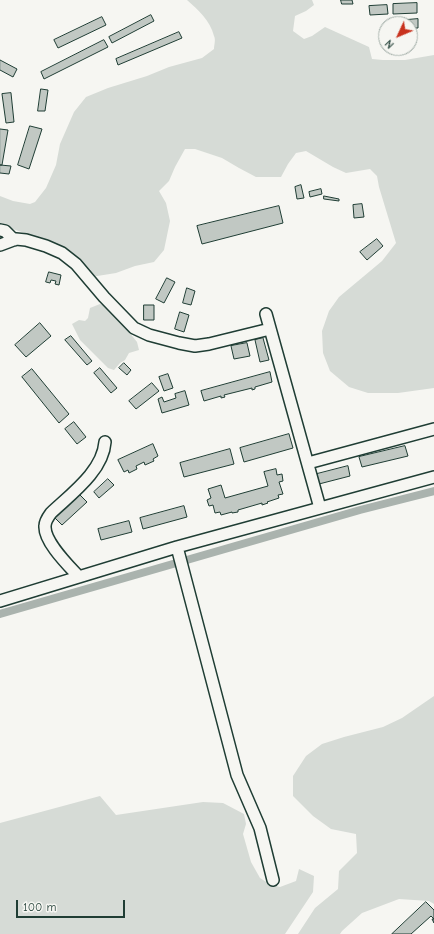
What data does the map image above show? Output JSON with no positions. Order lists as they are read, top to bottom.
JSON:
{
  "scale_bar": "100 m",
  "north": "bottom left"
}
